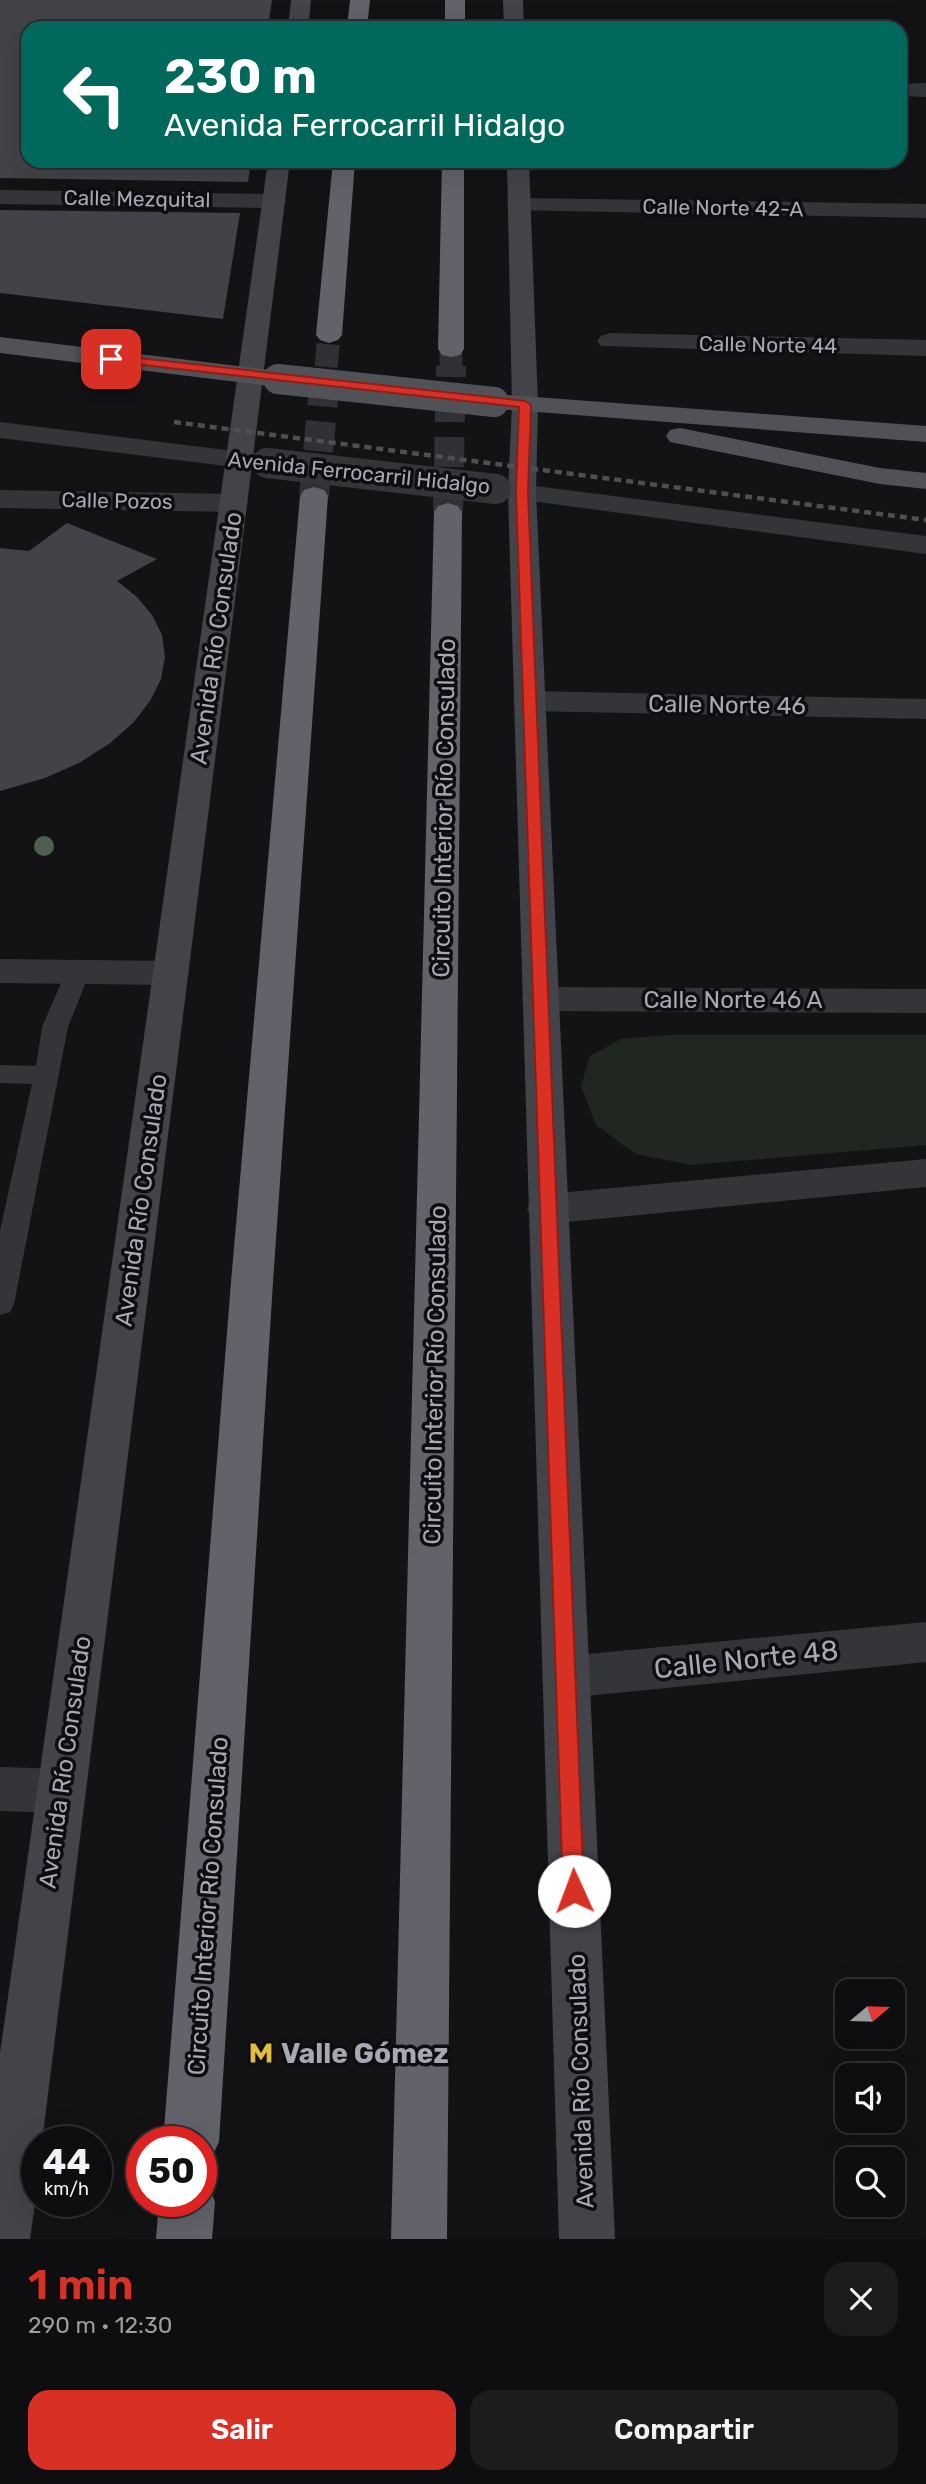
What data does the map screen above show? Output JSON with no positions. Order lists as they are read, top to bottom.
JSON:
{
  "streets": {
    "highway": ["Circuito Interior Río Consulado"],
    "main road": ["Avenida Río Consulado"],
    "street": [
      "Calle Mezquital",
      "Calle Norte 42-A",
      "Calle Norte 44",
      "Avenida Ferrocarril Hidalgo",
      "Calle Pozos",
      "Calle Norte 46",
      "Calle Norte 46 A",
      "Calle Norte 48"
    ]
  },
  "crossings": [
    ["Calle Mezquital", "Avenida Río Consulado"],
    ["Calle Norte 42-A", "Avenida Río Consulado"],
    ["Avenida Ferrocarril Hidalgo", "Avenida Río Consulado"],
    ["Calle Pozos", "Avenida Río Consulado"],
    ["Avenida Río Consulado", "Calle Norte 46"],
    ["Avenida Río Consulado", "Calle Norte 46 A"],
    ["Avenida Río Consulado", "Calle Norte 48"]
  ],
  "places": {
    "metro station": ["Valle Gómez"]
  },
  "north": "right",
  "page": {
    "turn": ["230 m", "Avenida Ferrocarril Hidalgo"],
    "speed": "44 km/h",
    "limit": "50",
    "heading": ["1 min", "290 m · 12:30"],
    "buttons": ["Salir", "Compartir"]
  }
}
